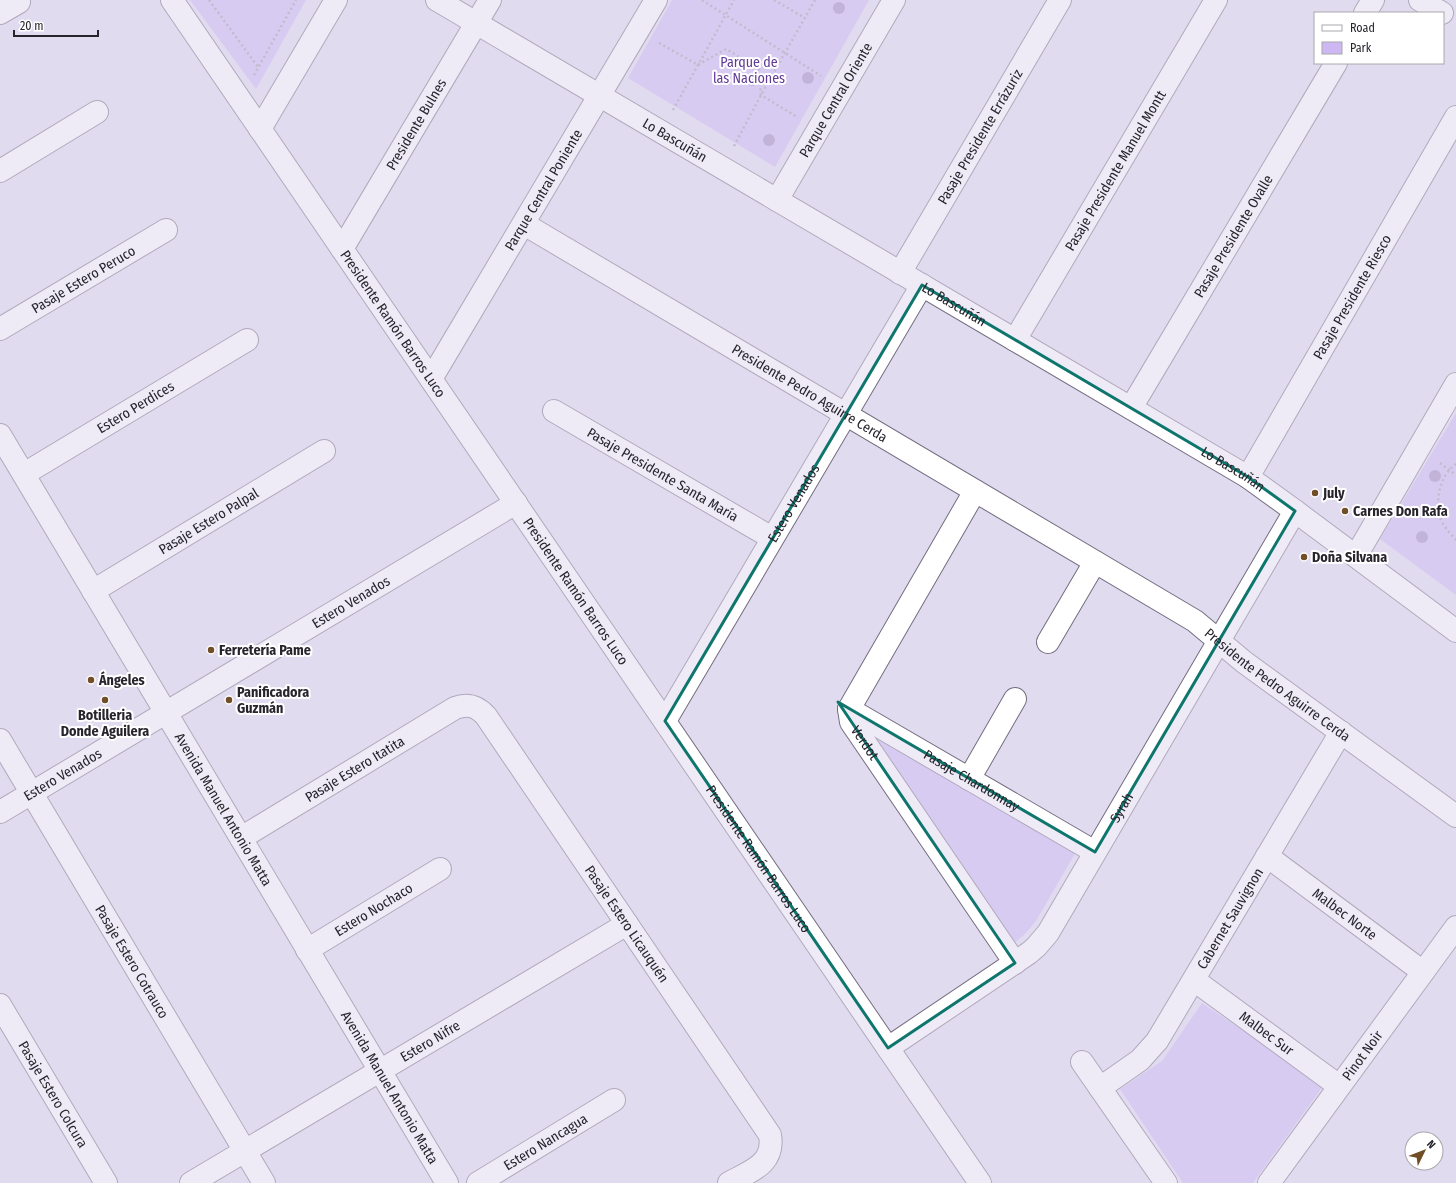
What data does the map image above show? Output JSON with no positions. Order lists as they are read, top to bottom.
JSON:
{
  "streets": {
    "street": [
      "Parque Central Oriente",
      "Presidente Bulnes",
      "Pasaje Presidente Errázuriz",
      "Lo Bascuñán",
      "Pasaje Presidente Manuel Montt",
      "Parque Central Poniente",
      "Pasaje Presidente Ovalle",
      "Pasaje Estero Peruco",
      "Pasaje Presidente Riesco",
      "Presidente Ramón Barros Luco",
      "Presidente Pedro Aguirre Cerda",
      "Estero Perdices",
      "Pasaje Presidente Santa María",
      "Estero Venados",
      "Pasaje Estero Palpal",
      "Verdot",
      "Pasaje Estero Itatita",
      "Pasaje Chardonnay",
      "Syrah",
      "Avenida Manuel Antonio Matta",
      "Estero Nochaco",
      "Malbec Norte",
      "Cabernet Sauvignon",
      "Pasaje Estero Licauquén",
      "Pasaje Estero Cotrauco",
      "Malbec Sur",
      "Estero Nifre",
      "Pinot Noir",
      "Pasaje Estero Colcura",
      "Estero Nancagua"
    ]
  },
  "crossings": [
    ["Parque Central Oriente", "Lo Bascuñán"],
    ["Presidente Bulnes", "Lo Bascuñán"],
    ["Presidente Bulnes", "Presidente Ramón Barros Luco"],
    ["Pasaje Presidente Errázuriz", "Lo Bascuñán"],
    ["Lo Bascuñán", "Pasaje Presidente Manuel Montt"],
    ["Lo Bascuñán", "Parque Central Poniente"],
    ["Lo Bascuñán", "Pasaje Presidente Ovalle"],
    ["Lo Bascuñán", "Pasaje Presidente Riesco"],
    ["Lo Bascuñán", "Estero Venados"],
    ["Lo Bascuñán", "Syrah"],
    ["Parque Central Poniente", "Presidente Ramón Barros Luco"],
    ["Parque Central Poniente", "Presidente Pedro Aguirre Cerda"],
    ["Presidente Ramón Barros Luco", "Estero Venados"],
    ["Presidente Ramón Barros Luco", "Syrah"],
    ["Presidente Pedro Aguirre Cerda", "Estero Venados"],
    ["Presidente Pedro Aguirre Cerda", "Verdot"],
    ["Presidente Pedro Aguirre Cerda", "Syrah"],
    ["Presidente Pedro Aguirre Cerda", "Cabernet Sauvignon"],
    ["Estero Perdices", "Avenida Manuel Antonio Matta"],
    ["Pasaje Presidente Santa María", "Estero Venados"],
    ["Estero Venados", "Avenida Manuel Antonio Matta"],
    ["Estero Venados", "Pasaje Estero Cotrauco"],
    ["Pasaje Estero Palpal", "Avenida Manuel Antonio Matta"],
    ["Verdot", "Pasaje Chardonnay"],
    ["Verdot", "Syrah"],
    ["Pasaje Estero Itatita", "Avenida Manuel Antonio Matta"],
    ["Pasaje Estero Itatita", "Pasaje Estero Licauquén"],
    ["Pasaje Chardonnay", "Syrah"],
    ["Avenida Manuel Antonio Matta", "Estero Nochaco"],
    ["Avenida Manuel Antonio Matta", "Estero Nifre"],
    ["Malbec Norte", "Cabernet Sauvignon"],
    ["Malbec Norte", "Pinot Noir"],
    ["Cabernet Sauvignon", "Malbec Sur"],
    ["Pasaje Estero Licauquén", "Estero Nifre"],
    ["Pasaje Estero Cotrauco", "Estero Nifre"],
    ["Malbec Sur", "Pinot Noir"]
  ],
  "parks": ["Parque de las Naciones"],
  "places": [
    "July",
    "Carnes Don Rafa",
    "Doña Silvana",
    "Ferretería Pame",
    "Ángeles",
    "Botilleria Donde Aguilera",
    "Panificadora Guzmán"
  ],
  "legend": ["Road", "Park"],
  "scale_bar": "20 m",
  "north": "top right"
}
